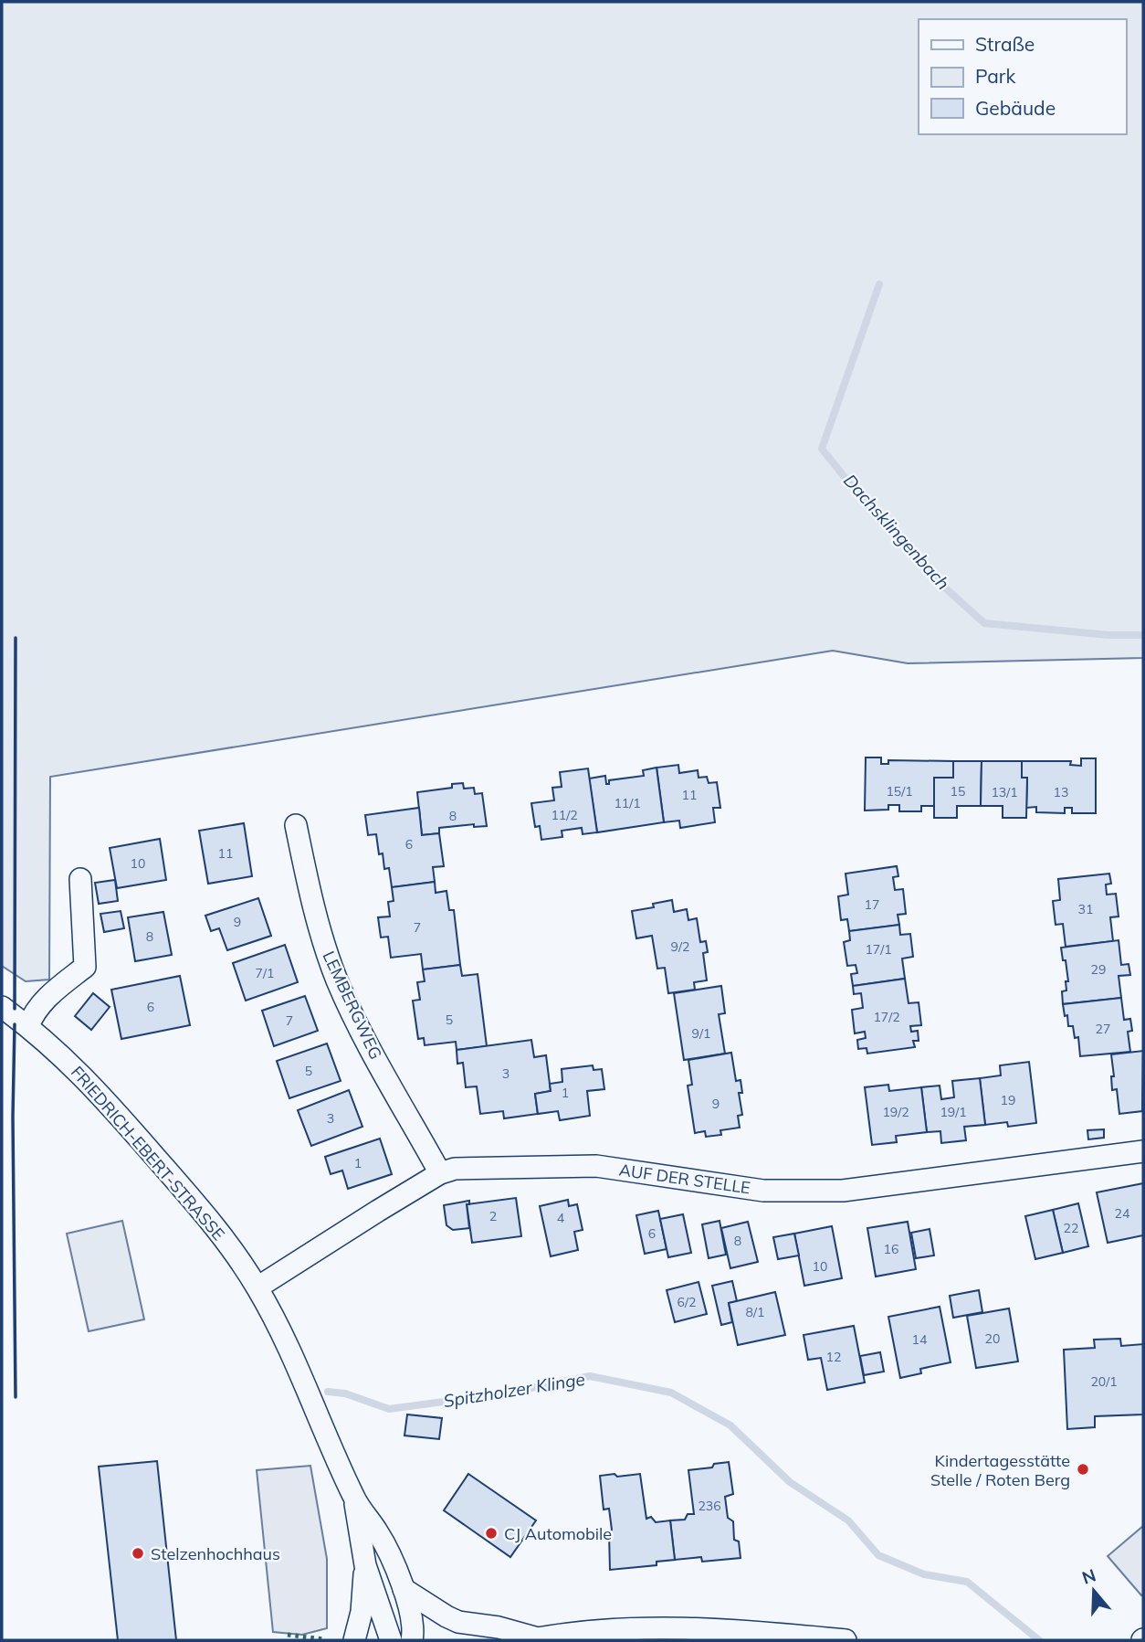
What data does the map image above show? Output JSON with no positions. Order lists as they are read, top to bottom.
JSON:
{
  "streets": {
    "street": ["LEMBERGWEG", "FRIEDRICH-EBERT-STRASSE", "AUF DER STELLE"]
  },
  "crossings": [
    ["LEMBERGWEG", "AUF DER STELLE"],
    ["FRIEDRICH-EBERT-STRASSE", "AUF DER STELLE"]
  ],
  "water": ["Dachsklingenbach", "Spitzholzer Klinge"],
  "places": ["Kindertagesstätte Stelle / Roten Berg", "CJ Automobile", "Stelzenhochhaus"],
  "house_numbers": [
    "15/1",
    "15",
    "13/1",
    "13",
    "11",
    "11/1",
    "11/2",
    "8",
    "6",
    "11",
    "10",
    "17",
    "31",
    "9",
    "7",
    "8",
    "9/2",
    "17/1",
    "29",
    "7/1",
    "6",
    "17/2",
    "5",
    "7",
    "27",
    "9/1",
    "5",
    "3",
    "1",
    "19",
    "9",
    "19/2",
    "19/1",
    "3",
    "1",
    "24",
    "2",
    "4",
    "22",
    "6",
    "8",
    "16",
    "10",
    "6/2",
    "8/1",
    "20",
    "14",
    "12",
    "20/1",
    "236"
  ],
  "legend": ["Straße", "Park", "Gebäude"],
  "north": "top"
}
